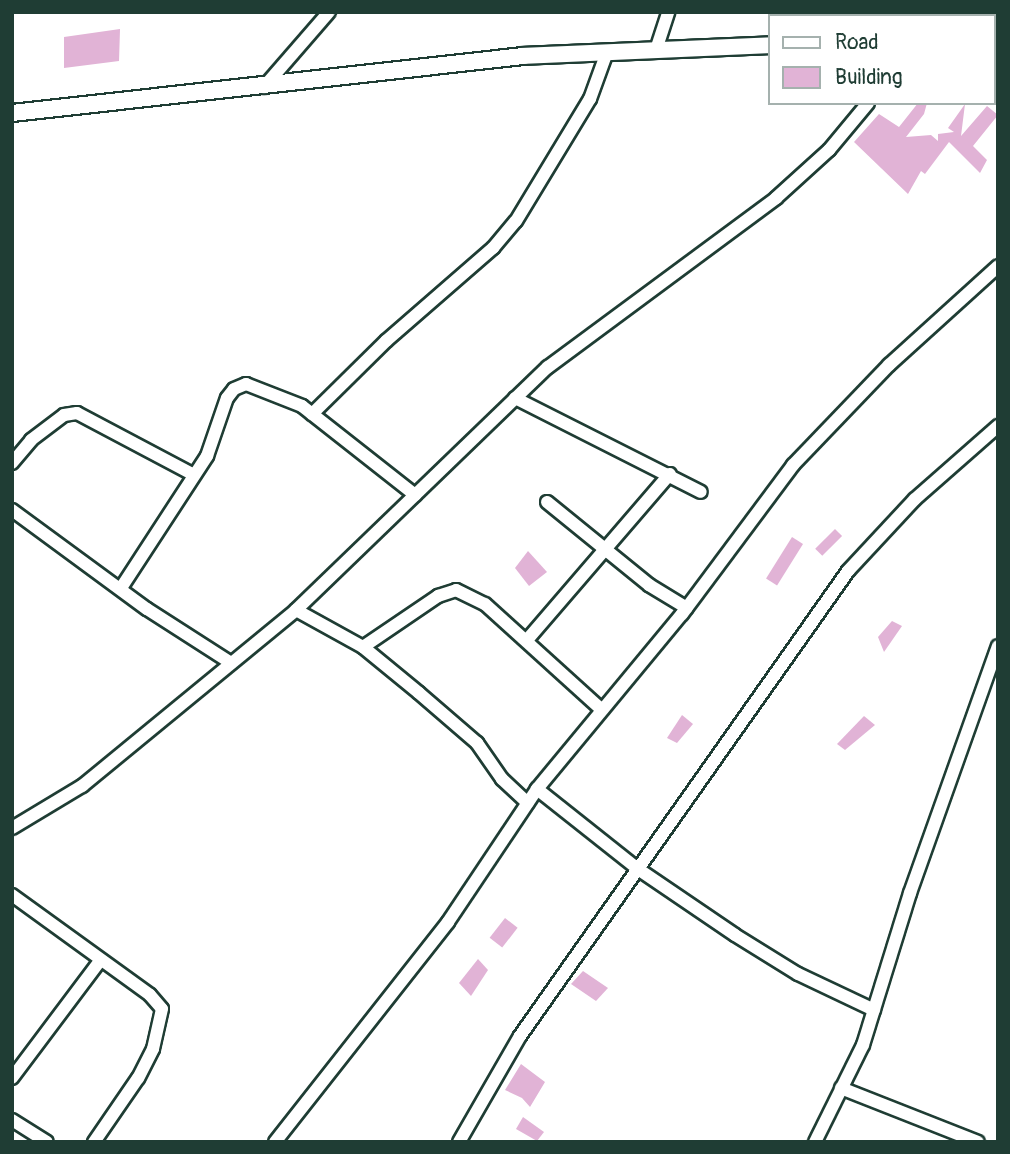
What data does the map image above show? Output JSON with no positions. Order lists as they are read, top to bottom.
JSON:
{
  "legend": ["Road", "Building"]
}
